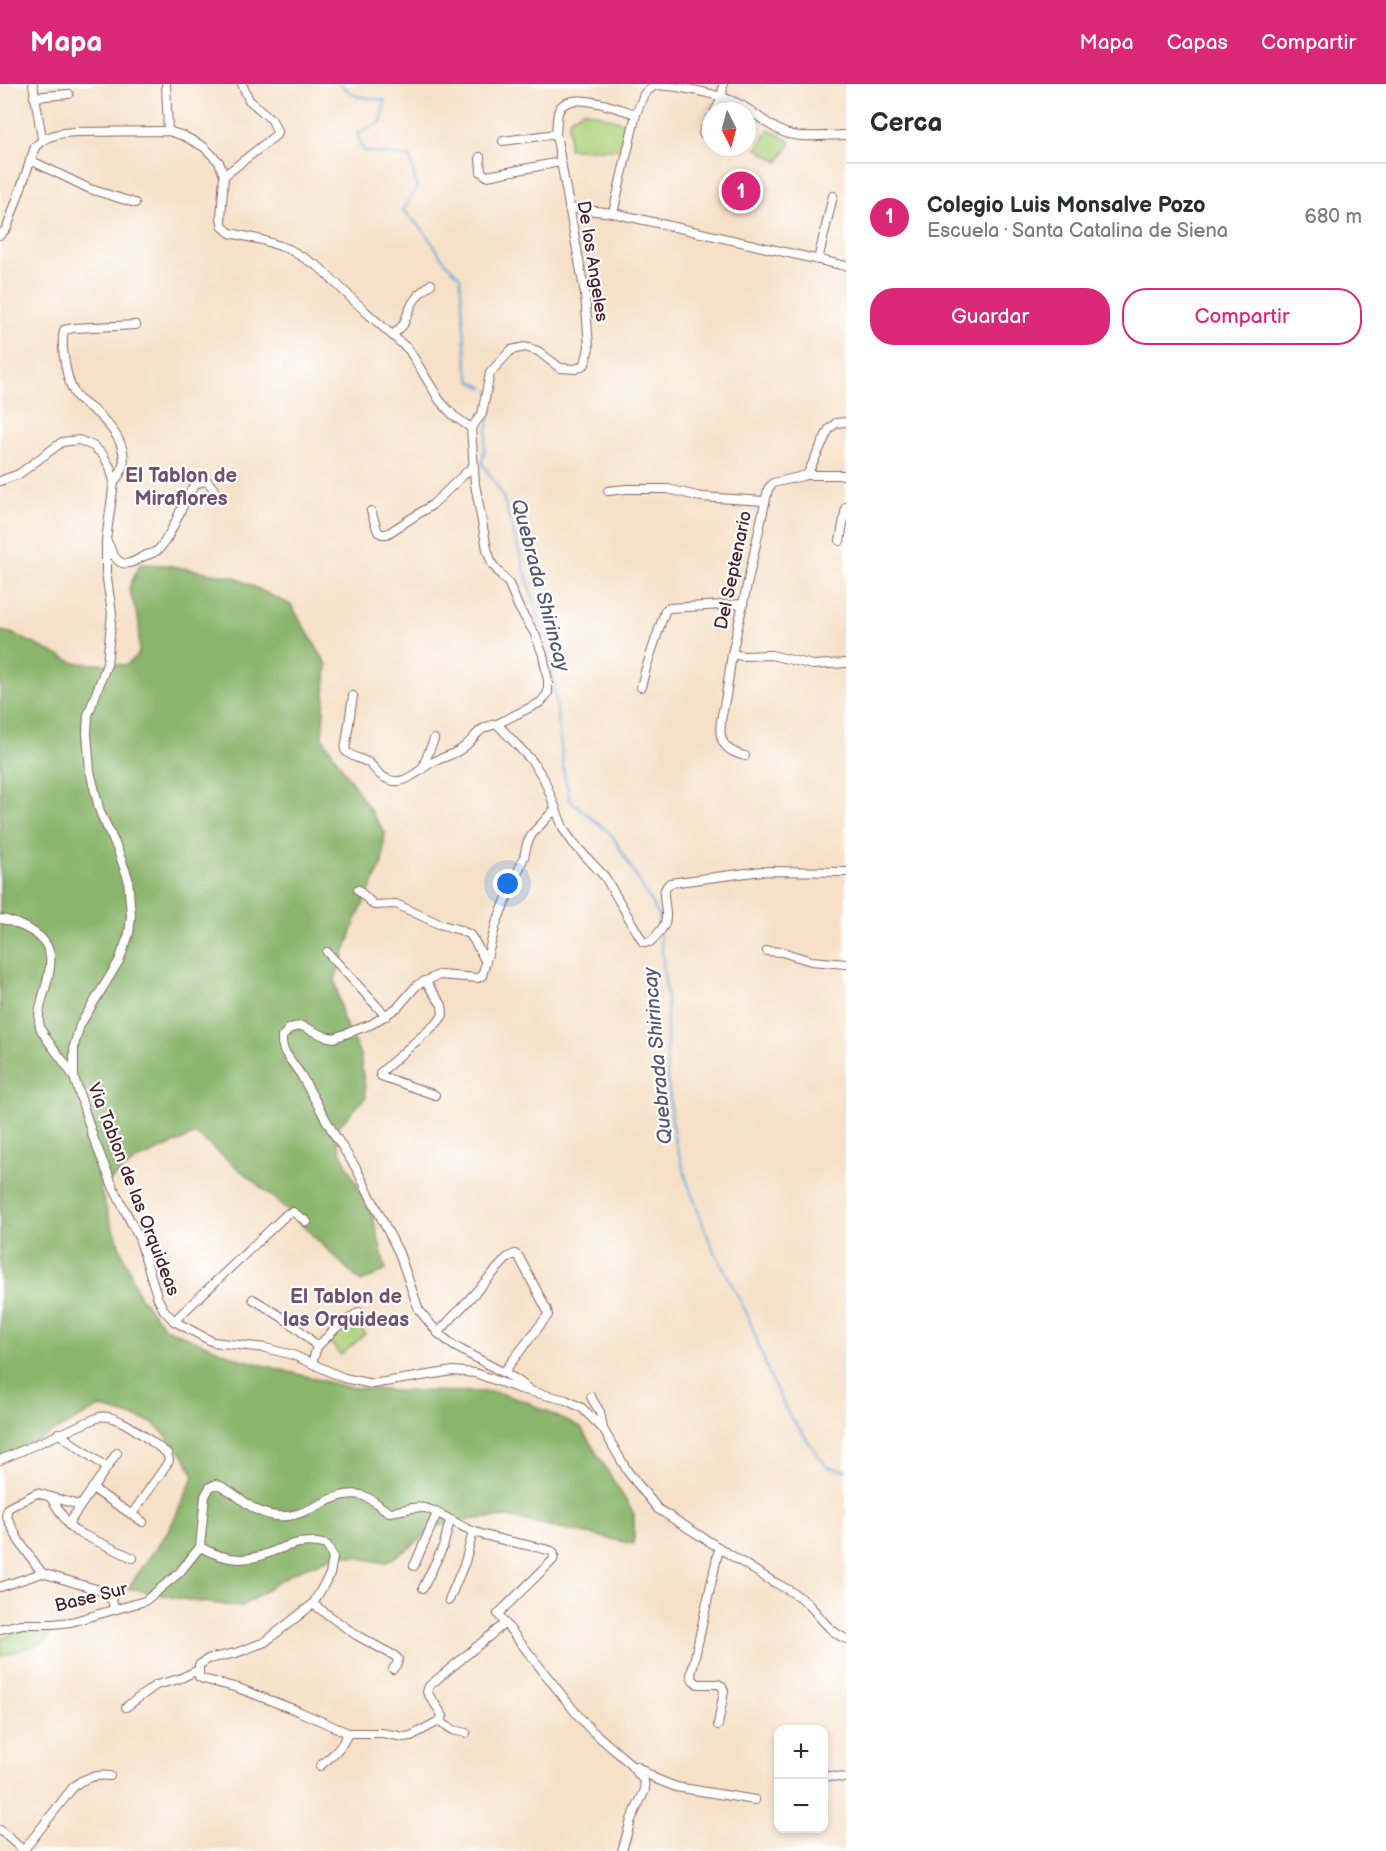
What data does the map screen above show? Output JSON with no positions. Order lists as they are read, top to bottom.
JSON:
{
  "streets": {
    "street": [
      "De los Angeles",
      "Del Septenario",
      "Via Tablon de las Orquideas",
      "Base Sur"
    ]
  },
  "districts": ["El Tablon de Miraflores", "El Tablon de las Orquideas"],
  "water": ["Quebrada Shirincay"],
  "north": "bottom",
  "page": {
    "header": "Mapa",
    "nav": ["Mapa", "Capas", "Compartir"],
    "heading": "Cerca",
    "list": [
      {
        "mark": "1",
        "name": "Colegio Luis Monsalve Pozo",
        "note": "Escuela · Santa Catalina de Siena",
        "value": "680 m"
      }
    ],
    "pins": "1",
    "buttons": ["Guardar", "Compartir"],
    "map_buttons": ["+", "−"]
  }
}
